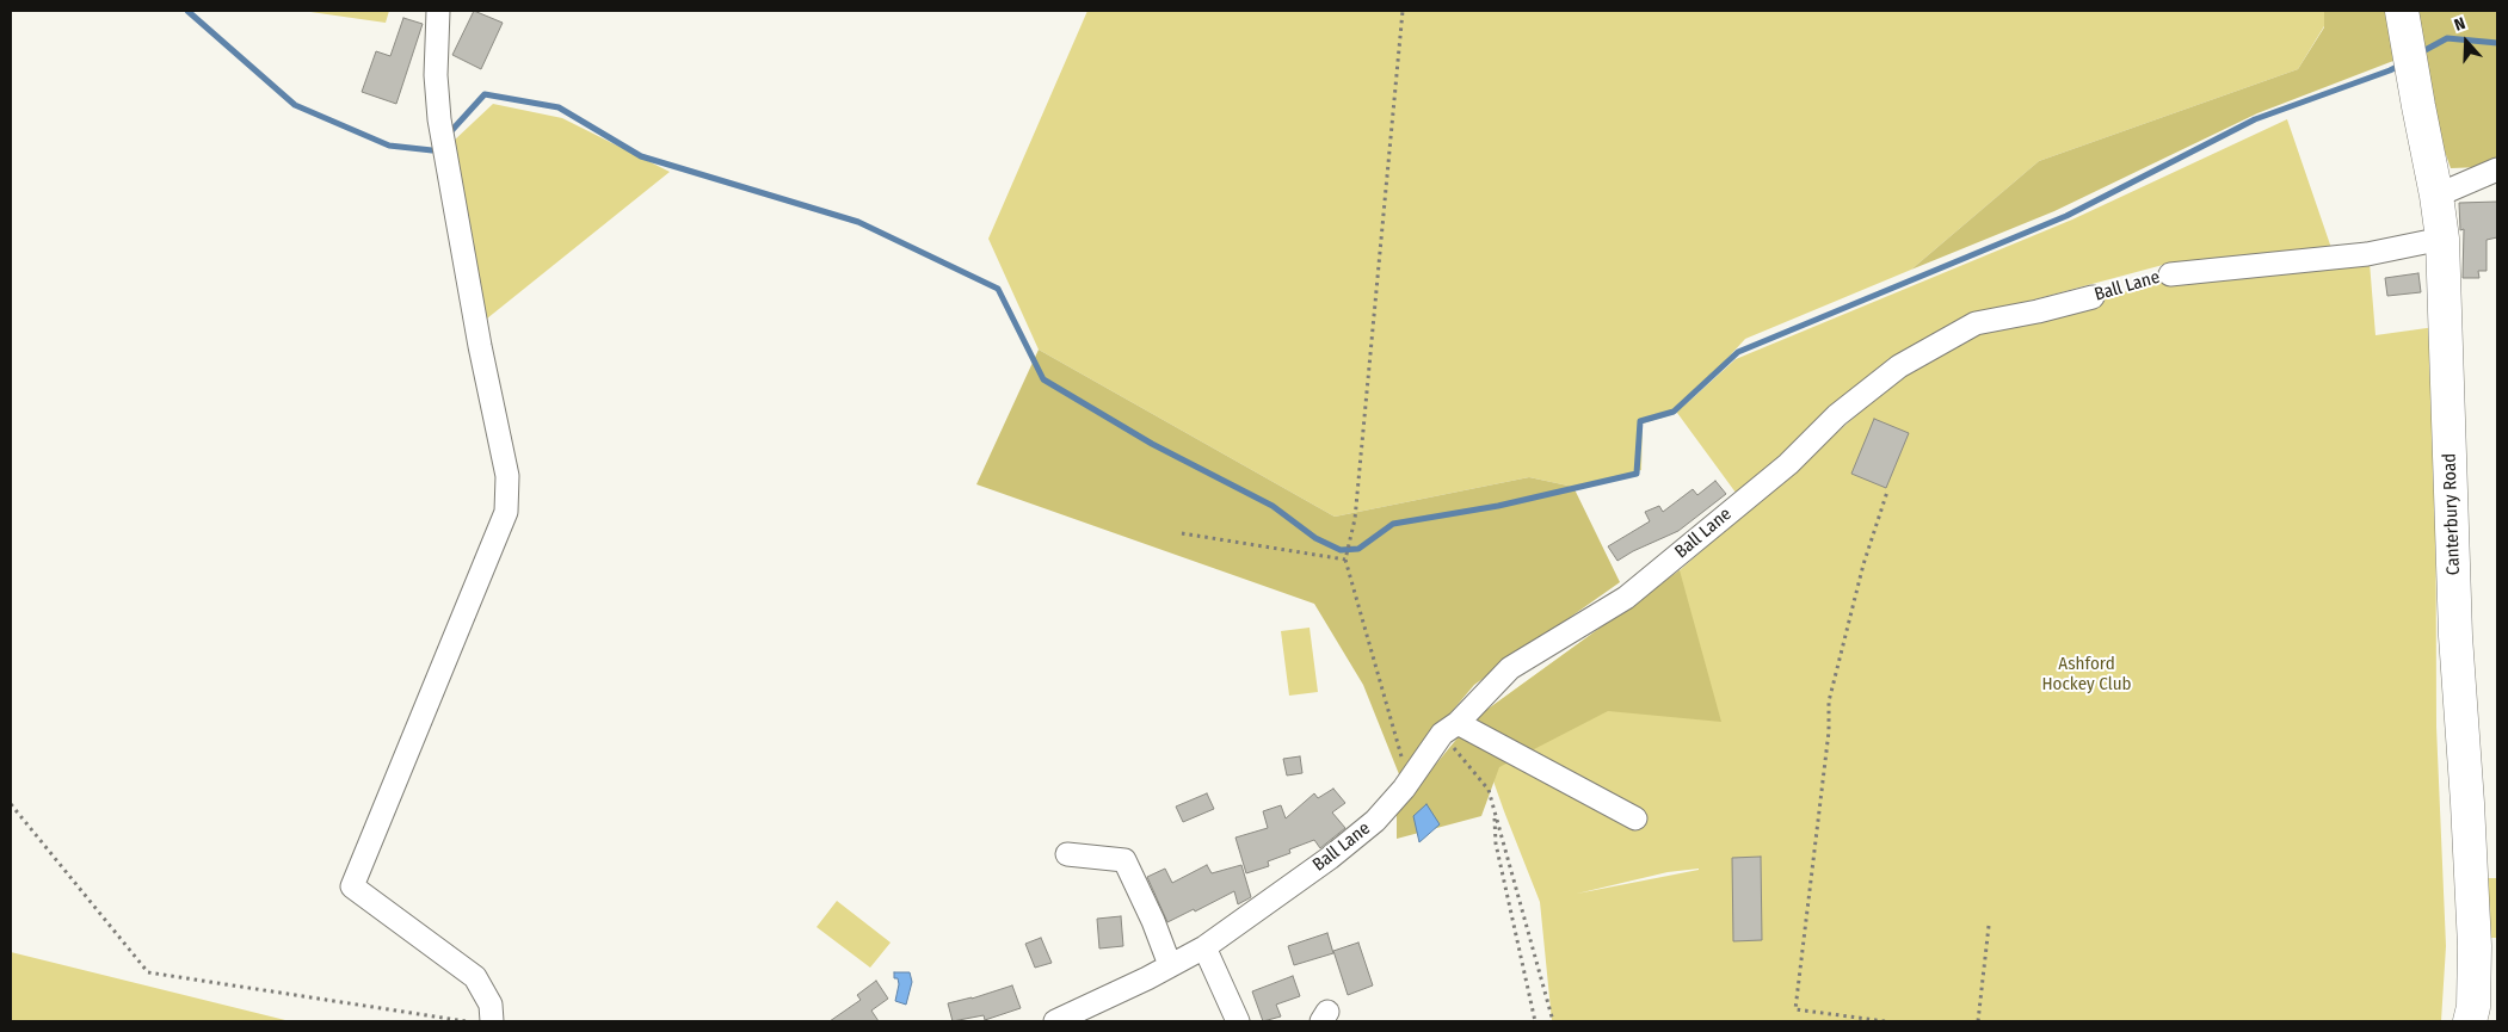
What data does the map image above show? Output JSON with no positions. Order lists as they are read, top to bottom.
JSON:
{
  "streets": {
    "highway": ["Canterbury Road"],
    "street": ["Ball Lane"]
  },
  "crossings": [
    ["Ball Lane", "Canterbury Road"]
  ],
  "parks": ["Ashford Hockey Club"],
  "north": "top"
}
